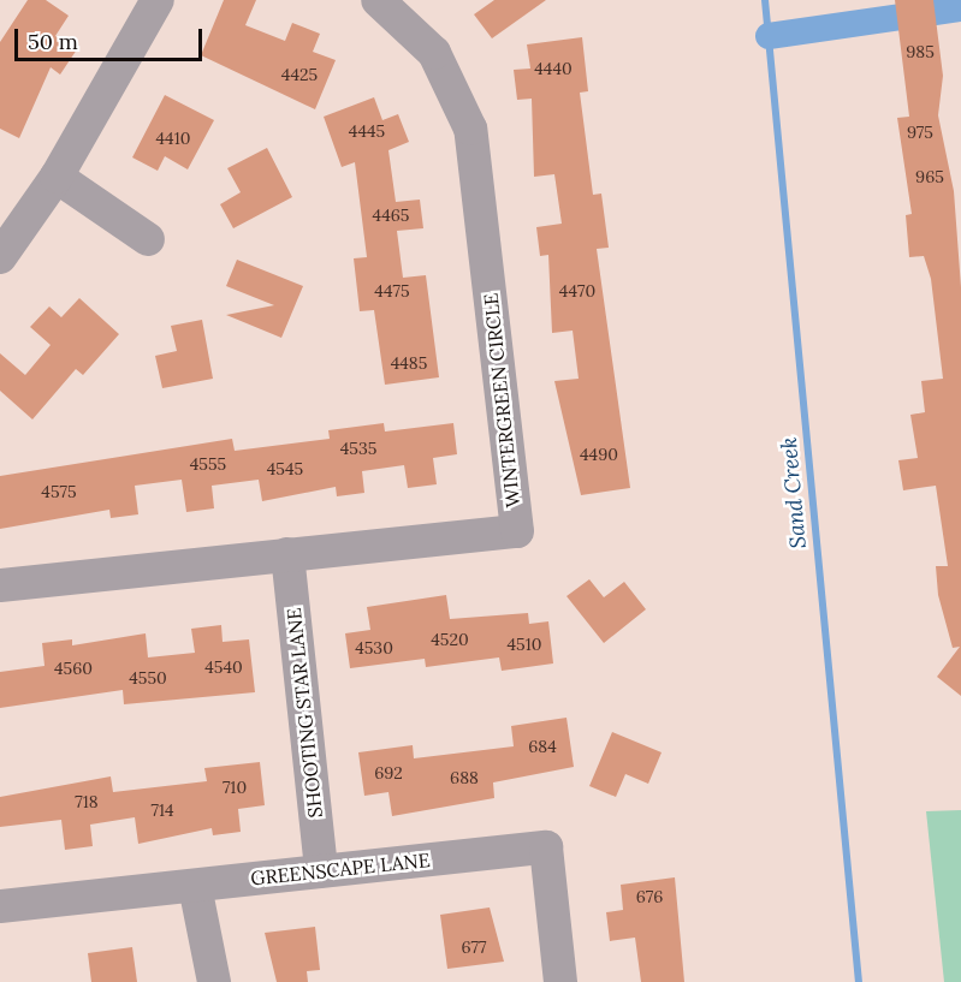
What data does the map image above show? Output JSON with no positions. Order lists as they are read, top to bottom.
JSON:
{
  "streets": {
    "street": ["WINTERGREEN CIRCLE", "SHOOTING STAR LANE", "GREENSCAPE LANE"]
  },
  "crossings": [
    ["WINTERGREEN CIRCLE", "SHOOTING STAR LANE"],
    ["SHOOTING STAR LANE", "GREENSCAPE LANE"]
  ],
  "water": ["Sand Creek"],
  "house_numbers": [
    "985",
    "4440",
    "4425",
    "4445",
    "975",
    "4410",
    "965",
    "4465",
    "4475",
    "4470",
    "4485",
    "4535",
    "4490",
    "4555",
    "4545",
    "4575",
    "4520",
    "4510",
    "4530",
    "4540",
    "4560",
    "4550",
    "684",
    "692",
    "688",
    "710",
    "718",
    "714",
    "676",
    "677"
  ],
  "scale_bar": "50 m"
}
